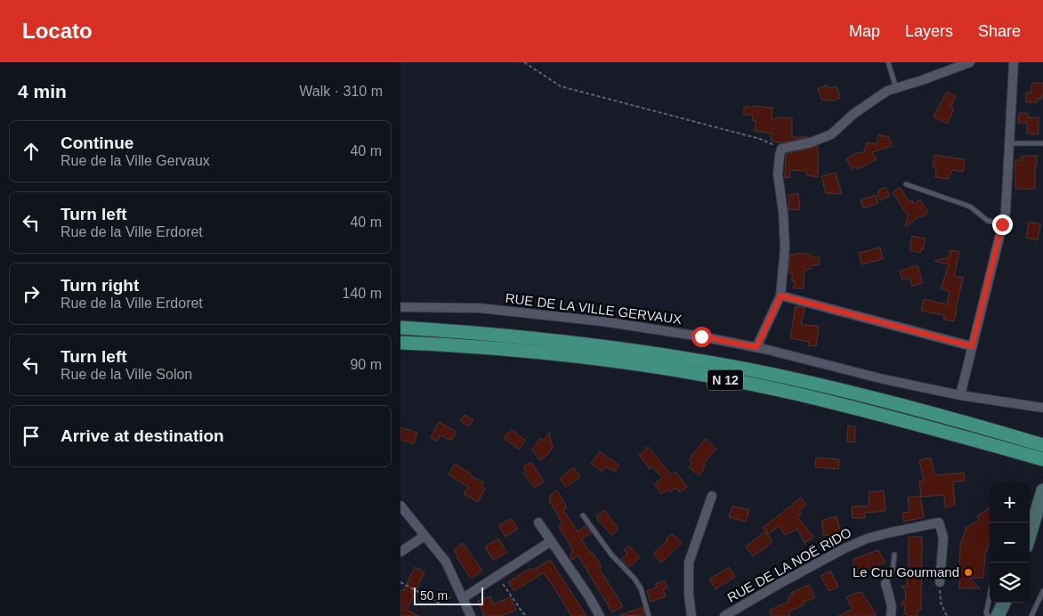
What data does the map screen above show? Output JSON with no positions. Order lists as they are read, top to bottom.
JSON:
{
  "streets": {
    "highway": ["N 12"],
    "street": ["RUE DE LA VILLE GERVAUX", "RUE DE LA NOË RIDO"]
  },
  "places": ["Le Cru Gourmand"],
  "scale_bar": "50 m",
  "page": {
    "header": "Locato",
    "nav": ["Map", "Layers", "Share"],
    "heading": ["4 min", "Walk · 310 m"],
    "list": [
      ["Continue", "Rue de la Ville Gervaux", "40 m"],
      ["Turn left", "Rue de la Ville Erdoret", "40 m"],
      ["Turn right", "Rue de la Ville Erdoret", "140 m"],
      ["Turn left", "Rue de la Ville Solon", "90 m"],
      "Arrive at destination"
    ],
    "map_buttons": ["+", "−"],
    "scale": "50 m"
  }
}
